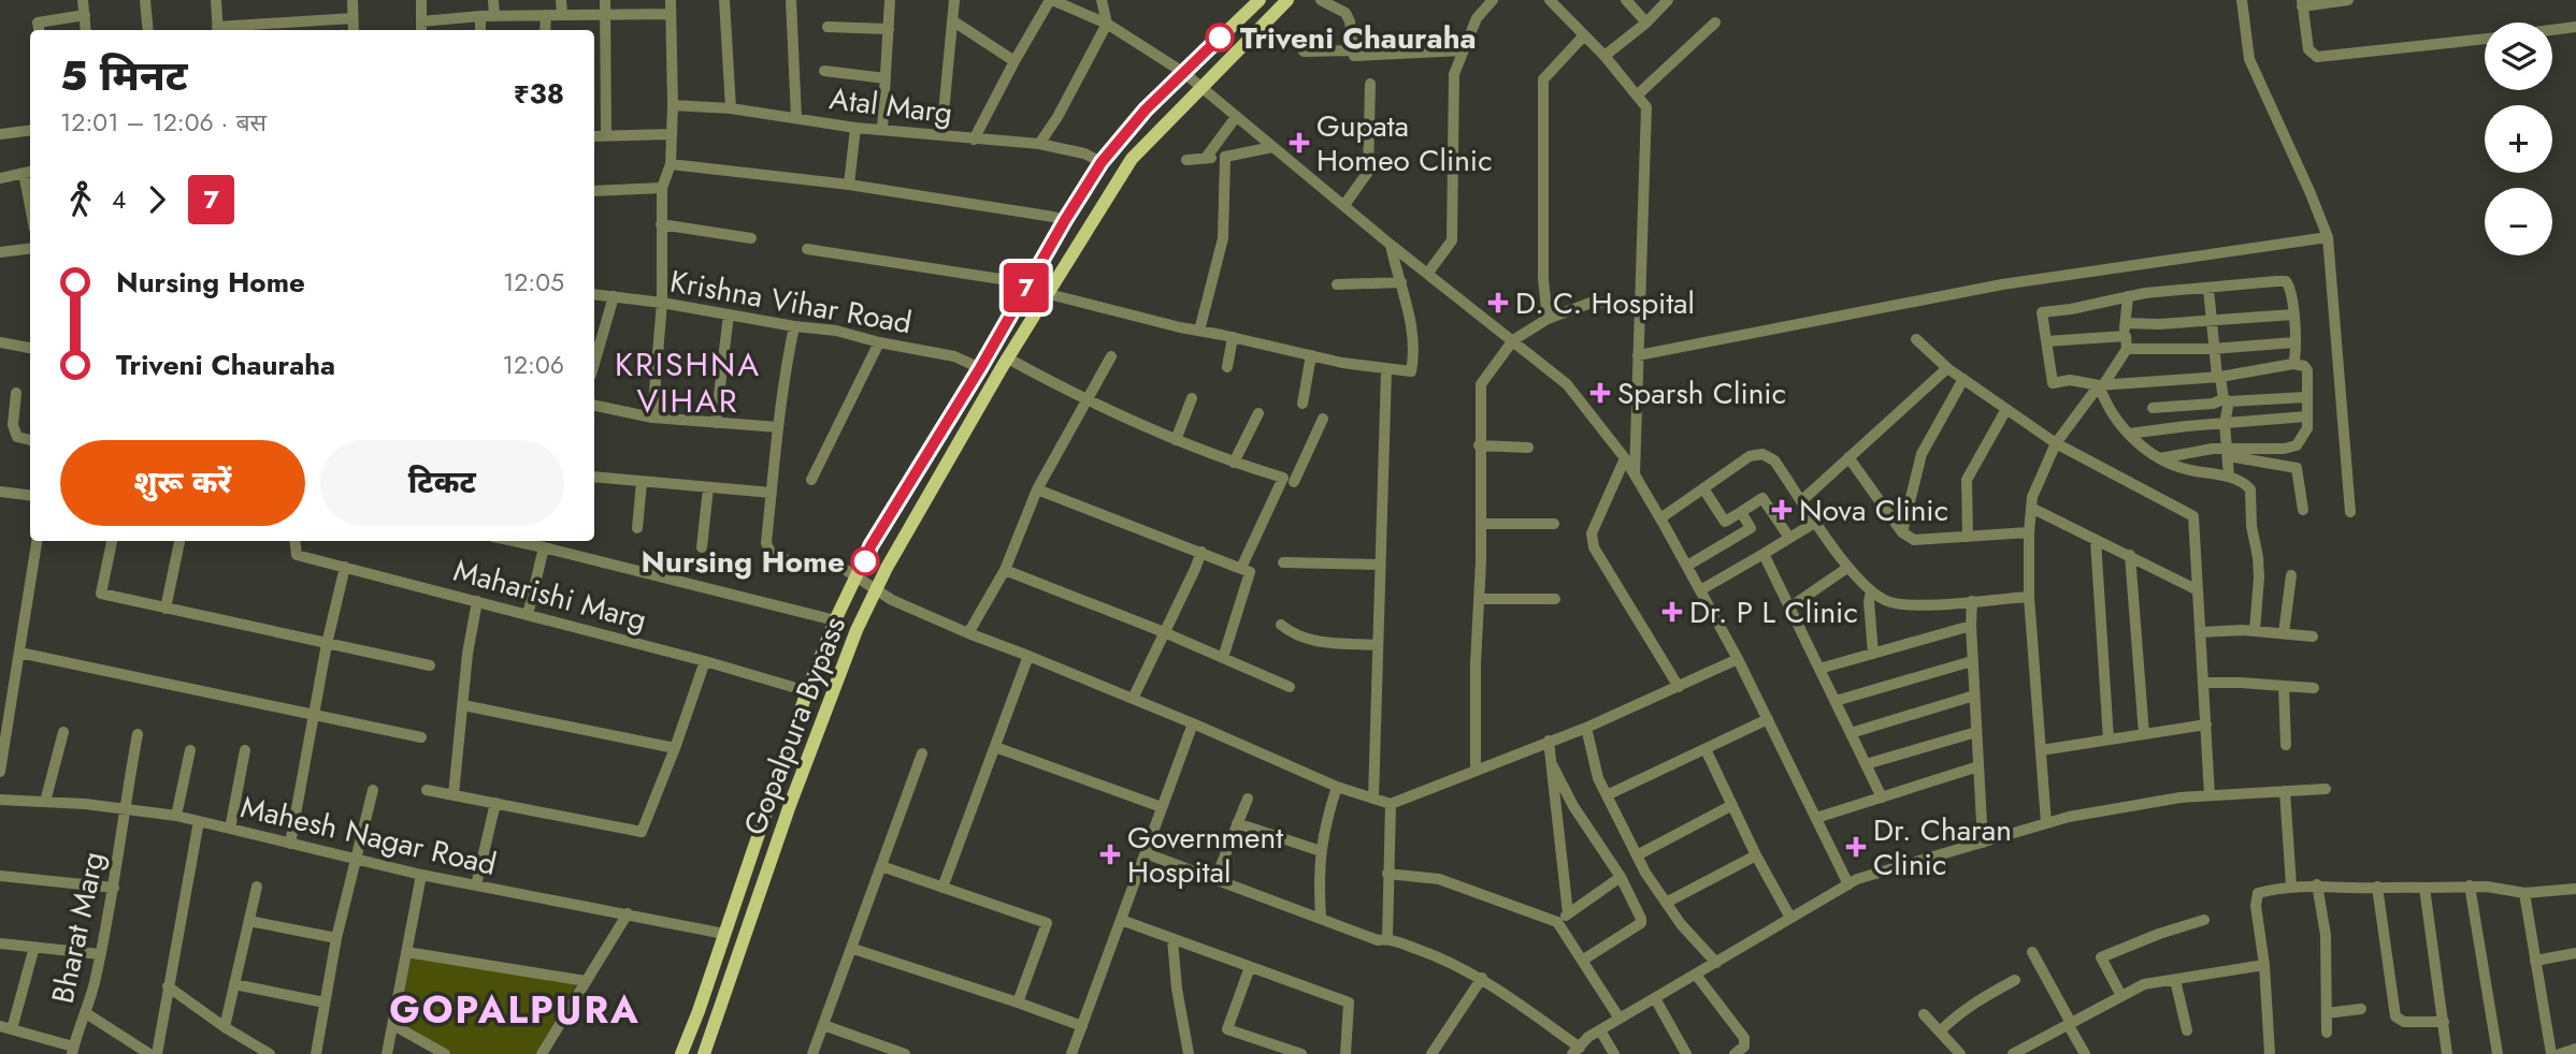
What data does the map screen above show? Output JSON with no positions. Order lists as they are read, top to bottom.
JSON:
{
  "streets": {
    "main road": ["Gopalpura Bypass"],
    "street": [
      "Atal Marg",
      "Krishna Vihar Road",
      "Maharishi Marg",
      "Mahesh Nagar Road",
      "Bharat Marg"
    ]
  },
  "crossings": [
    ["Atal Marg", "Gopalpura Bypass"],
    ["Krishna Vihar Road", "Gopalpura Bypass"],
    ["Maharishi Marg", "Gopalpura Bypass"],
    ["Gopalpura Bypass", "Mahesh Nagar Road"],
    ["Mahesh Nagar Road", "Bharat Marg"]
  ],
  "districts": ["KRISHNA VIHAR", "GOPALPURA"],
  "places": {
    "other": ["Triveni Chauraha", "Nursing Home"],
    "health": [
      "Gupata Homeo Clinic",
      "D. C. Hospital",
      "Sparsh Clinic",
      "Nova Clinic",
      "Dr. P L Clinic",
      "Dr. Charan Clinic",
      "Government Hospital"
    ]
  },
  "lines": ["bus line 7"],
  "page": {
    "on_map": "7",
    "map_buttons": ["+", "−"],
    "heading": ["5 मिनट", "12:01 – 12:06 · बस", "₹38"],
    "legs": ["4", "7"],
    "list": [
      {
        "name": "Nursing Home",
        "value": "12:05"
      },
      {
        "name": "Triveni Chauraha",
        "value": "12:06"
      }
    ],
    "buttons": ["शुरू करें", "टिकट"]
  }
}
